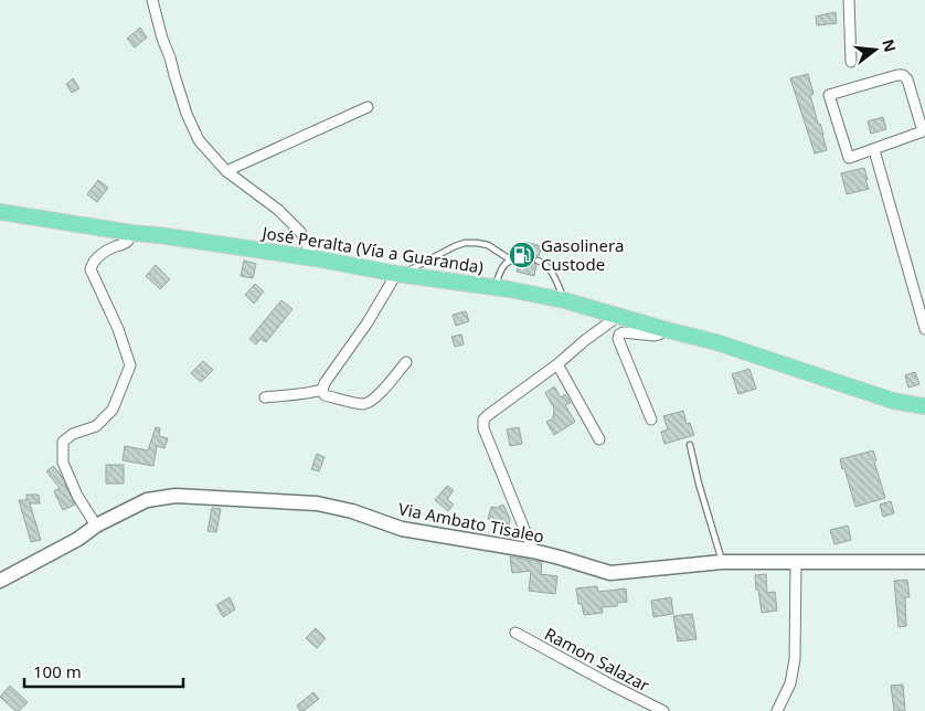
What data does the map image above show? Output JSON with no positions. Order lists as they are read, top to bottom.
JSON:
{
  "streets": {
    "highway": ["José Peralta (Vía a Guaranda)"],
    "main road": ["Via Ambato Tisaleo"],
    "street": ["Ramon Salazar"]
  },
  "places": {
    "fuel station": ["Gasolinera Custode"]
  },
  "scale_bar": "100 m",
  "north": "right"
}
